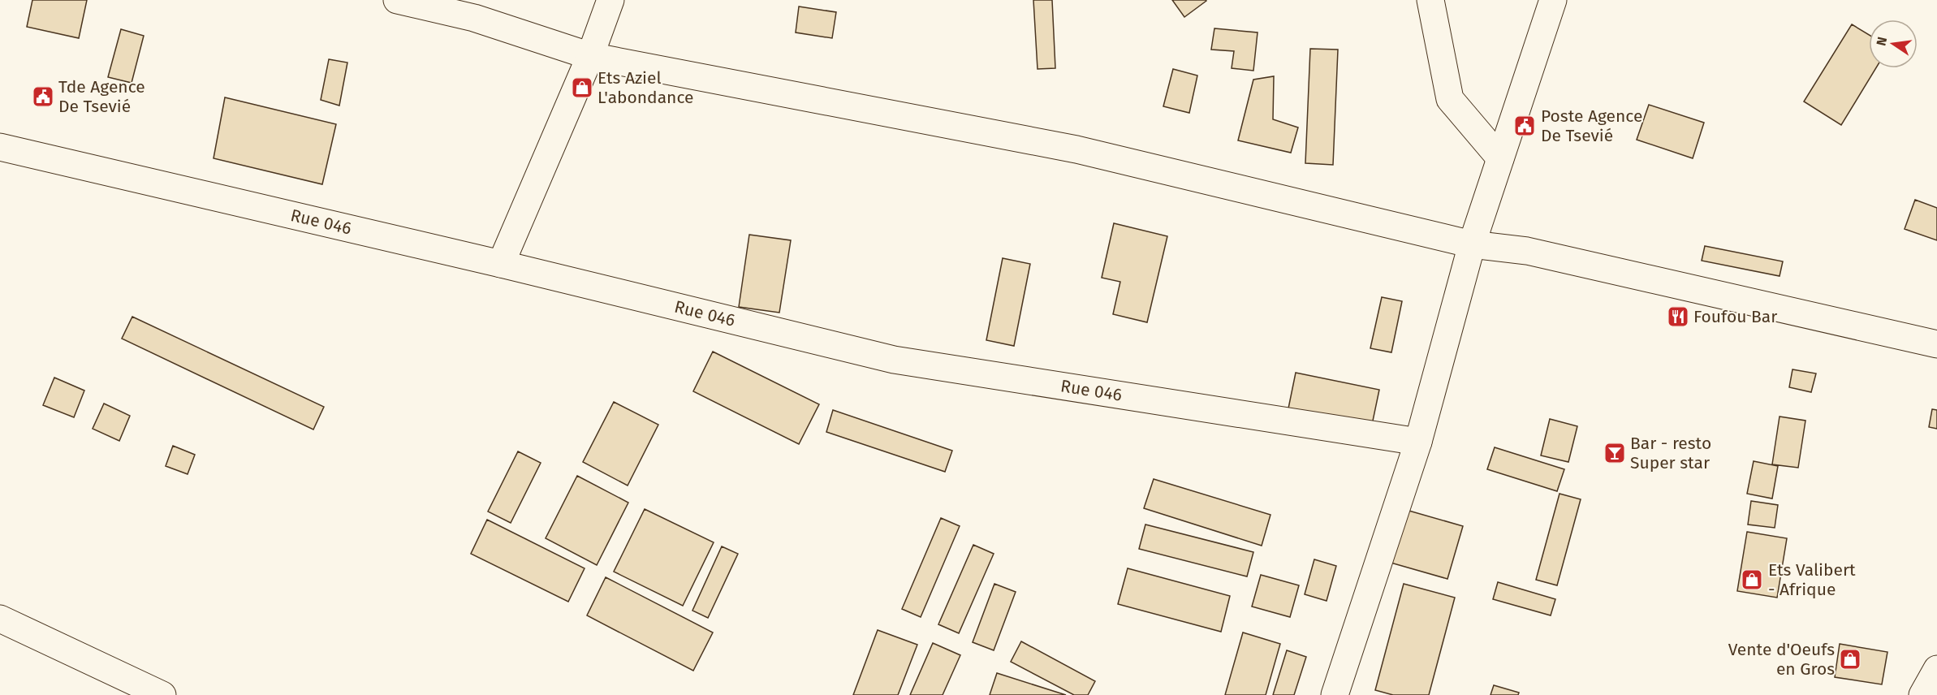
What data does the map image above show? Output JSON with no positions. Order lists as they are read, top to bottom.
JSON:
{
  "streets": {
    "street": ["Rue 046"]
  },
  "places": {
    "shop": ["Ets Aziel L'abondance", "Ets Valibert - Afrique", "Vente d'Oeufs en Gros"],
    "public building": ["Tde Agence De Tsevié", "Poste Agence De Tsevié"],
    "restaurant": ["Foufou Bar"],
    "bar": ["Bar - resto Super star"]
  },
  "north": "left"
}
